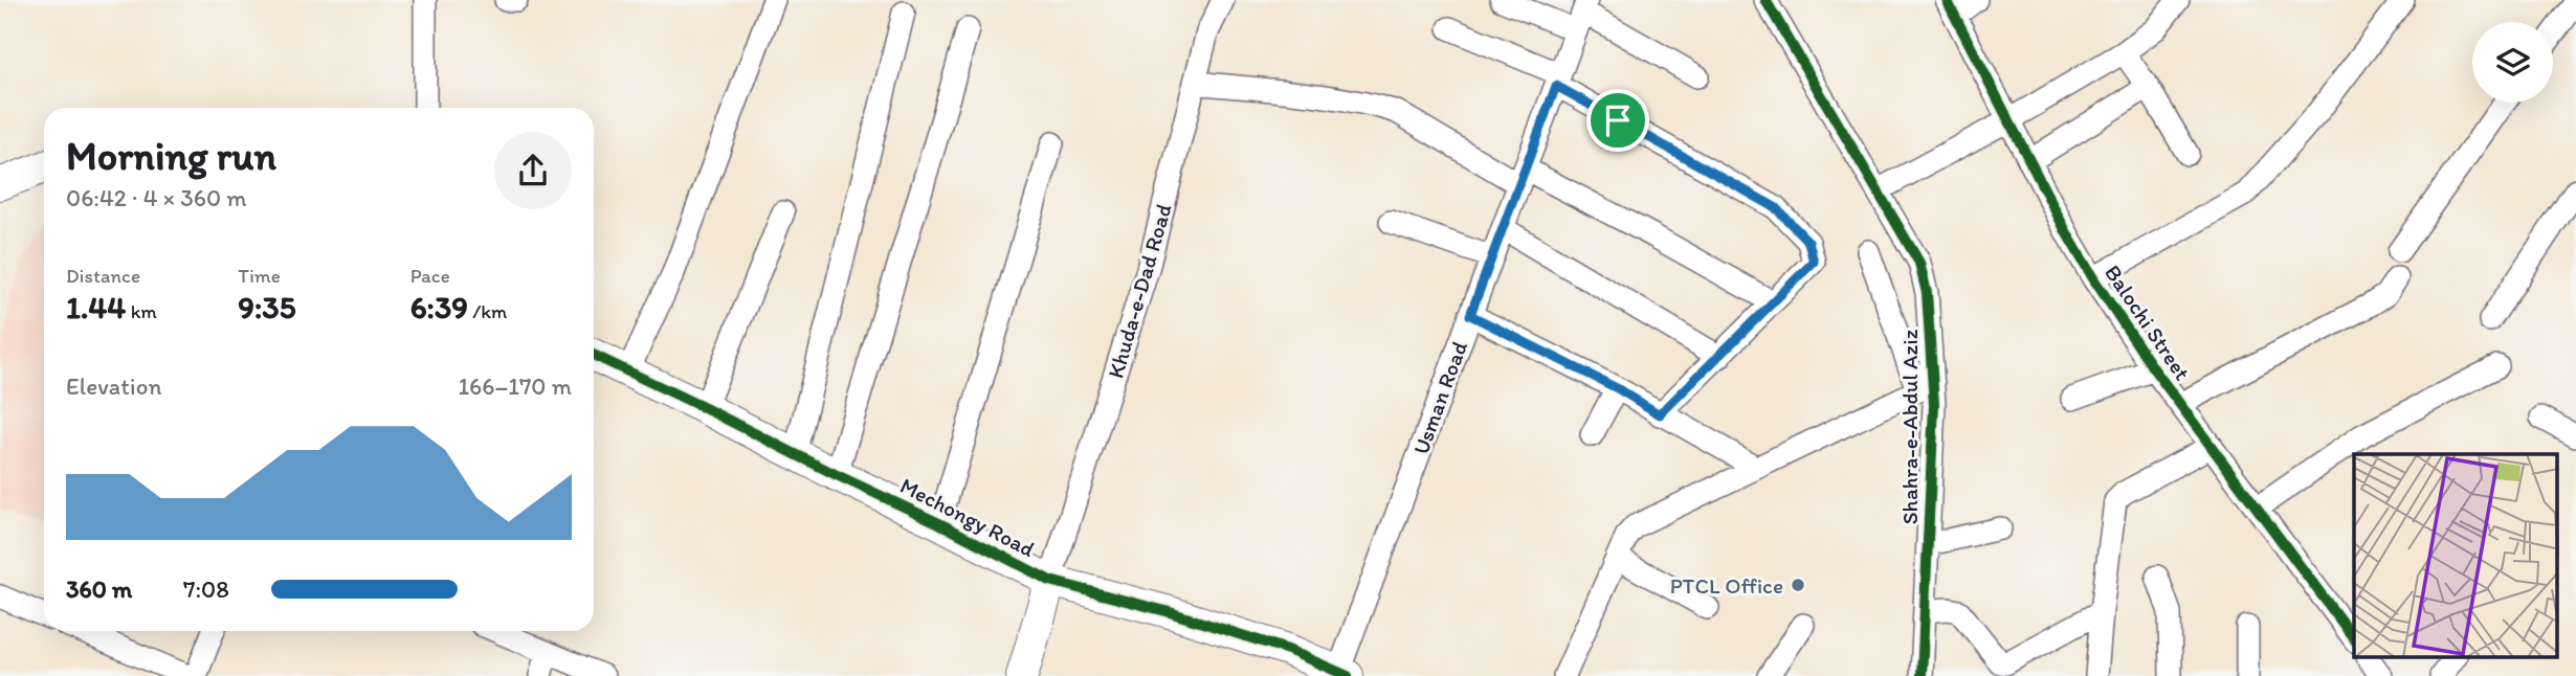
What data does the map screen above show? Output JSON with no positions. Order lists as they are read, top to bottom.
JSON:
{
  "streets": {
    "street": [
      "Khuda-e-Dad Road",
      "Balochi Street",
      "Usman Road",
      "Shahra-e-Abdul Aziz",
      "Mechongy Road"
    ]
  },
  "crossings": [
    ["Khuda-e-Dad Road", "Mechongy Road"],
    ["Usman Road", "Mechongy Road"]
  ],
  "places": ["PTCL Office"],
  "page": {
    "heading": ["Morning run", "06:42 · 4 × 360 m"],
    "stats": [
      ["Distance", "1.44 km"],
      ["Time", "9:35"],
      ["Pace", "6:39 /km"]
    ],
    "chart": ["Elevation", "166–170 m"],
    "list": [
      {
        "name": "360 m",
        "note": "7:08"
      }
    ]
  }
}
